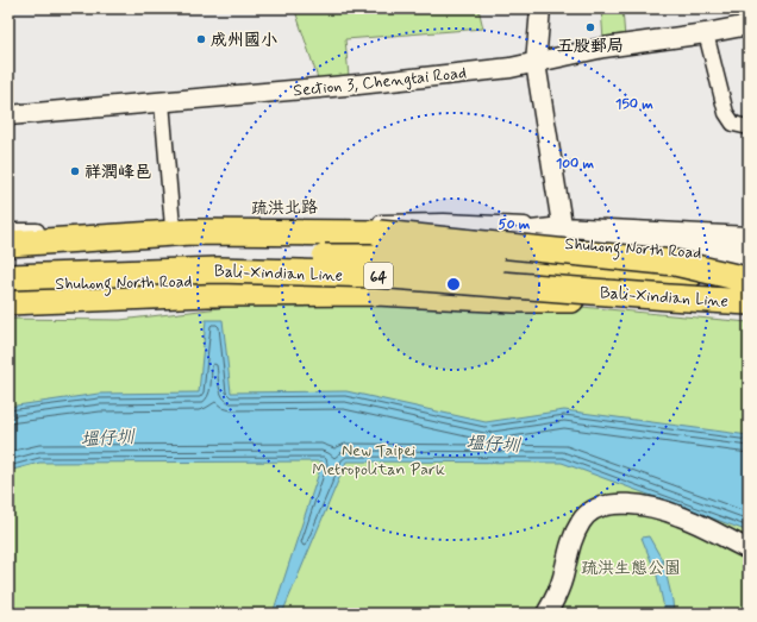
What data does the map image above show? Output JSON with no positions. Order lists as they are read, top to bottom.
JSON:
{
  "streets": {
    "highway": ["Bali-Xindian Line", "64"],
    "street": ["Section 3, Chengtai Road", "疏洪北路", "Shuhong North Road"]
  },
  "crossings": [
    ["疏洪北路", "Shuhong North Road"],
    ["Shuhong North Road", "Bali-Xindian Line"]
  ],
  "water": ["塭仔圳"],
  "parks": ["New Taipei Metropolitan Park", "疏洪生態公園"],
  "places": ["五股郵局", "成州國小", "祥潤峰邑"],
  "rings": ["150 m", "100 m", "50 m"]
}
